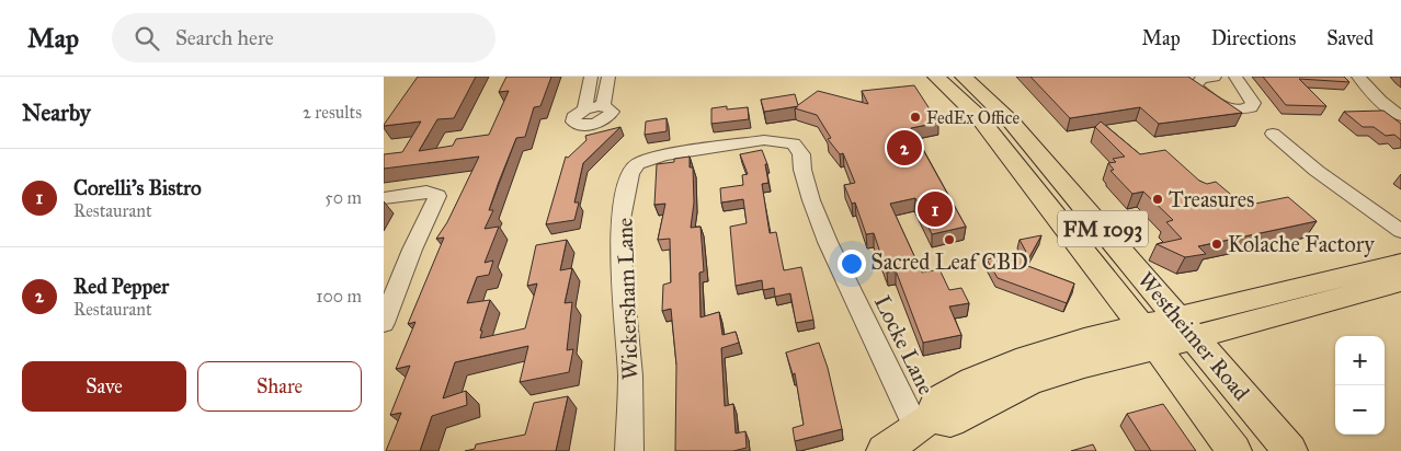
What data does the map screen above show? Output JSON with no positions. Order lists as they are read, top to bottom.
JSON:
{
  "streets": {
    "main road": ["FM 1093", "Westheimer Road"],
    "street": ["Wickersham Lane", "Locke Lane"]
  },
  "crossings": [
    ["Wickersham Lane", "Locke Lane"]
  ],
  "places": [
    "FedEx Office",
    "Treasures",
    "Sacred Leaf CBD",
    "Kolache Factory"
  ],
  "page": {
    "header": "Map",
    "search": "Search here",
    "nav": ["Map", "Directions", "Saved"],
    "heading": ["Nearby", "2 results"],
    "pins": ["2", "1"],
    "list": [
      {
        "mark": "1",
        "name": "Corelli’s Bistro",
        "note": "Restaurant",
        "value": "50 m"
      },
      {
        "mark": "2",
        "name": "Red Pepper",
        "note": "Restaurant",
        "value": "100 m"
      }
    ],
    "map_buttons": ["+", "−"],
    "buttons": ["Save", "Share"]
  }
}
